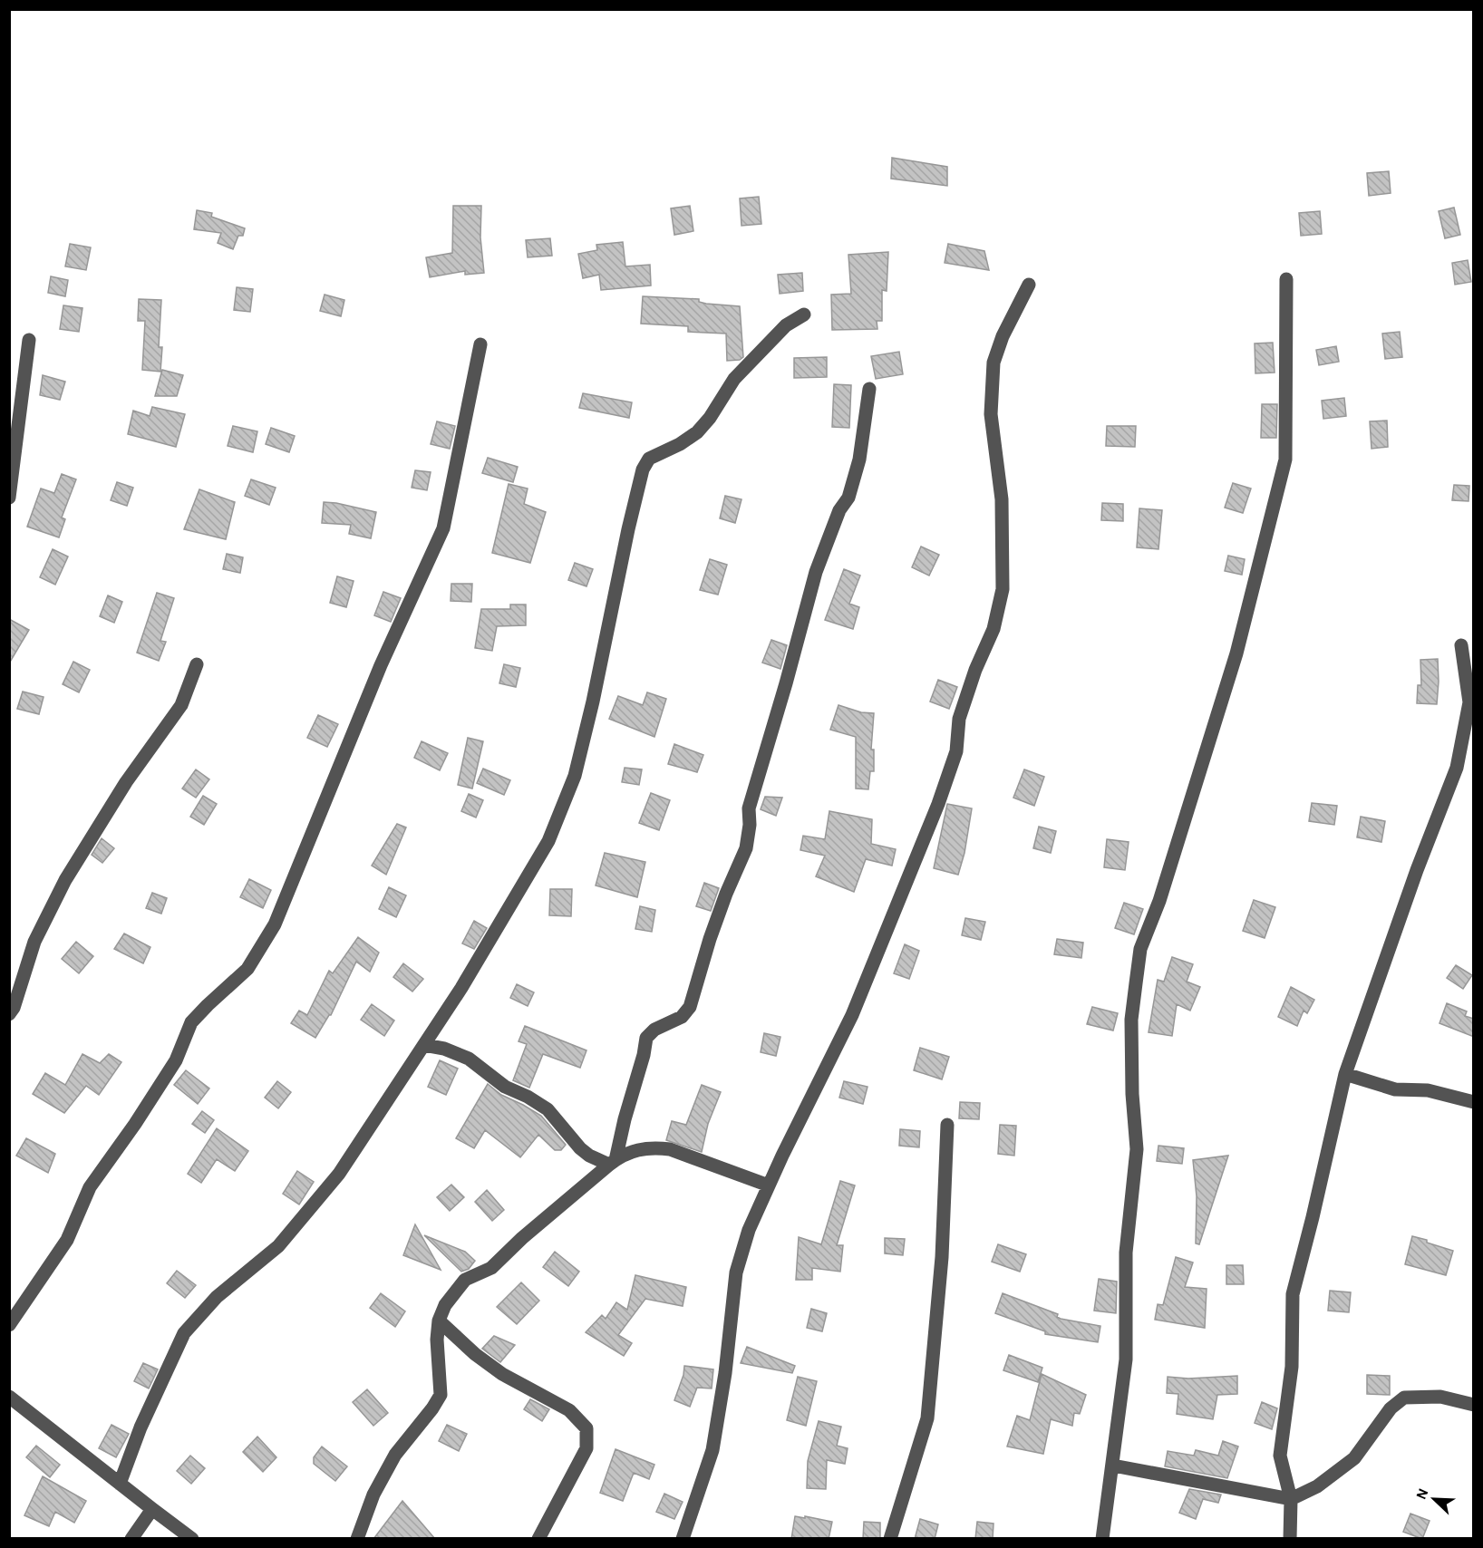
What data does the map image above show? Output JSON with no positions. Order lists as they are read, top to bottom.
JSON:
{
  "north": "top left"
}
